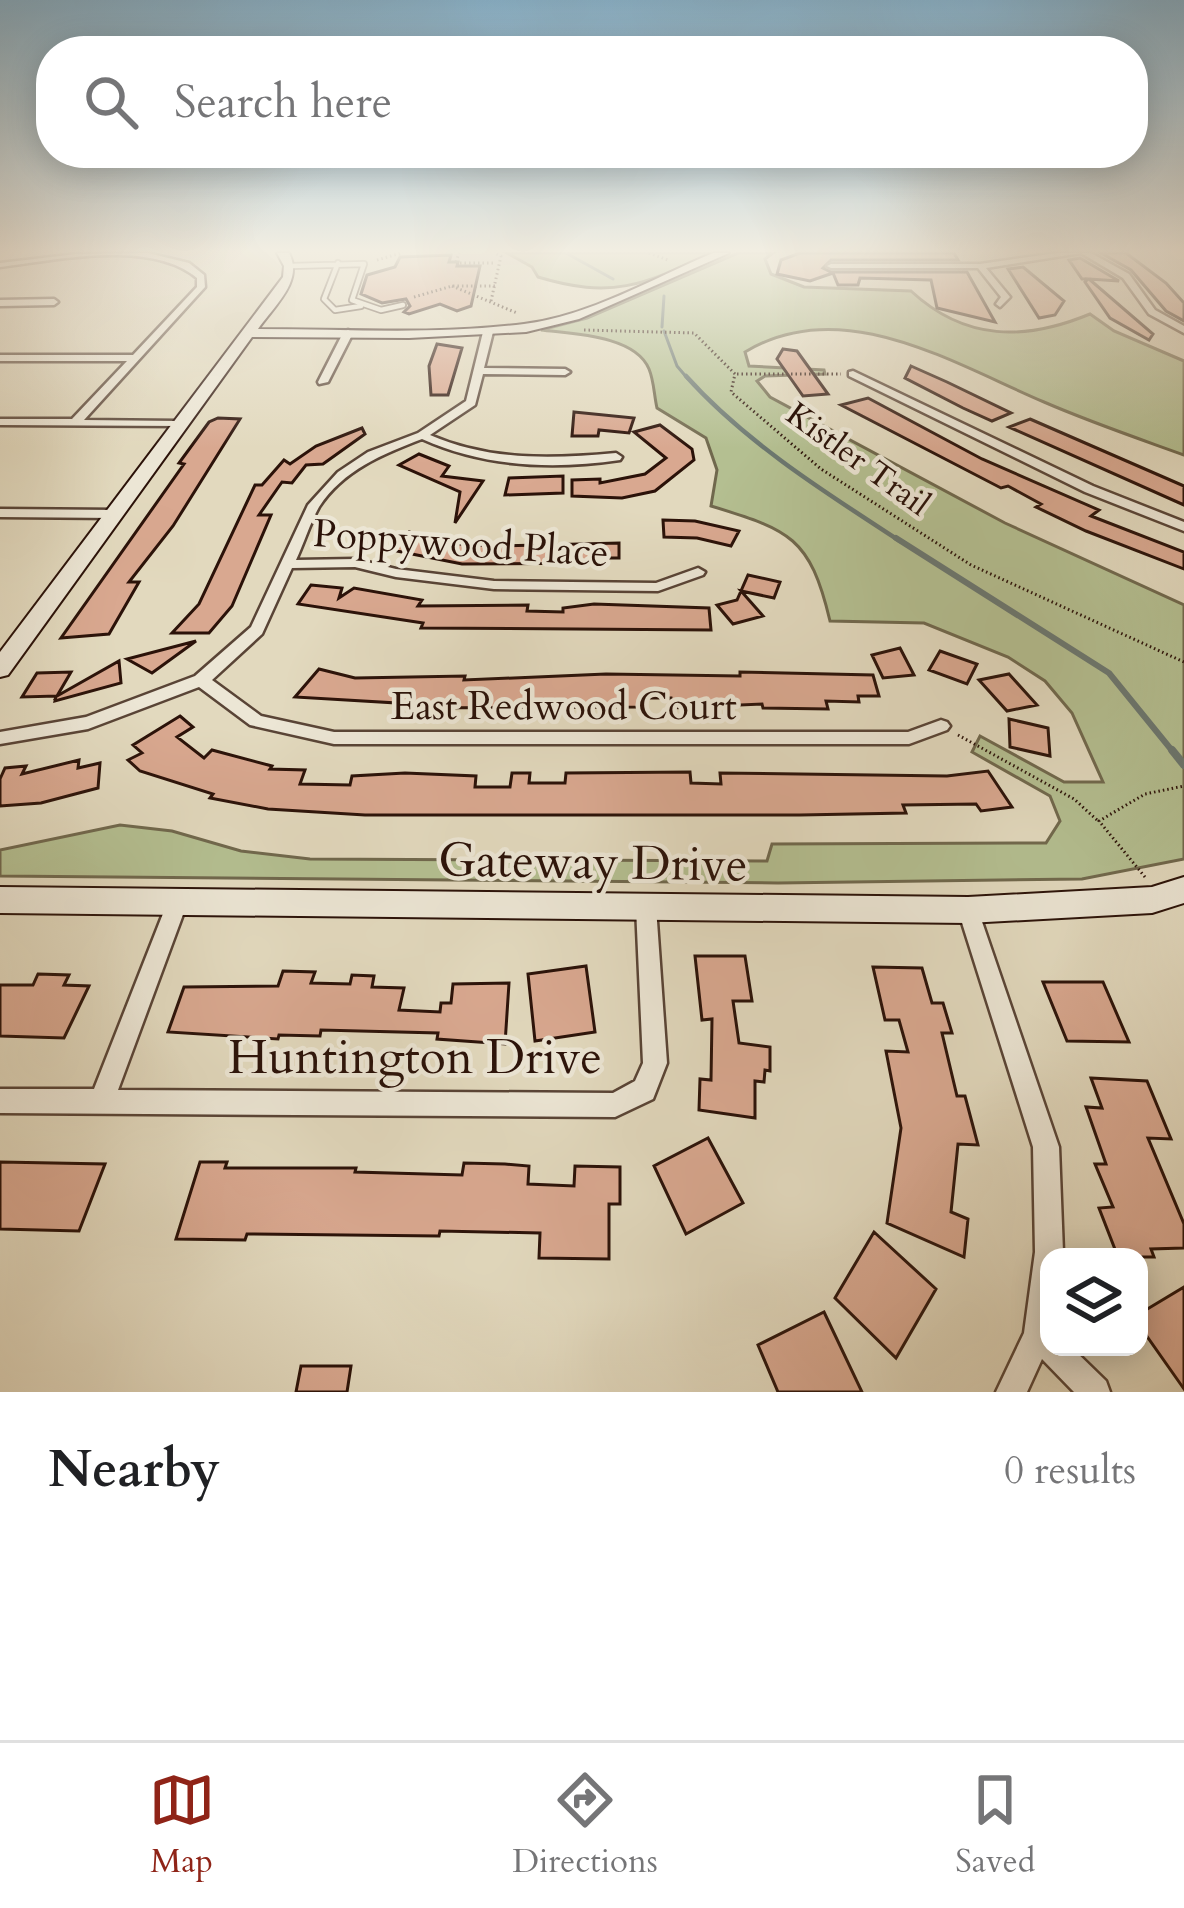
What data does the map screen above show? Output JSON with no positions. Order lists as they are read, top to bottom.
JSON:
{
  "streets": {
    "street": [
      "Poppywood Place",
      "East Redwood Court",
      "Gateway Drive",
      "Huntington Drive"
    ],
    "path": ["Kistler Trail"]
  },
  "crossings": [
    ["Gateway Drive", "Huntington Drive"]
  ],
  "page": {
    "search": "Search here",
    "heading": ["Nearby", "0 results"],
    "nav": ["Map", "Directions", "Saved"]
  }
}
